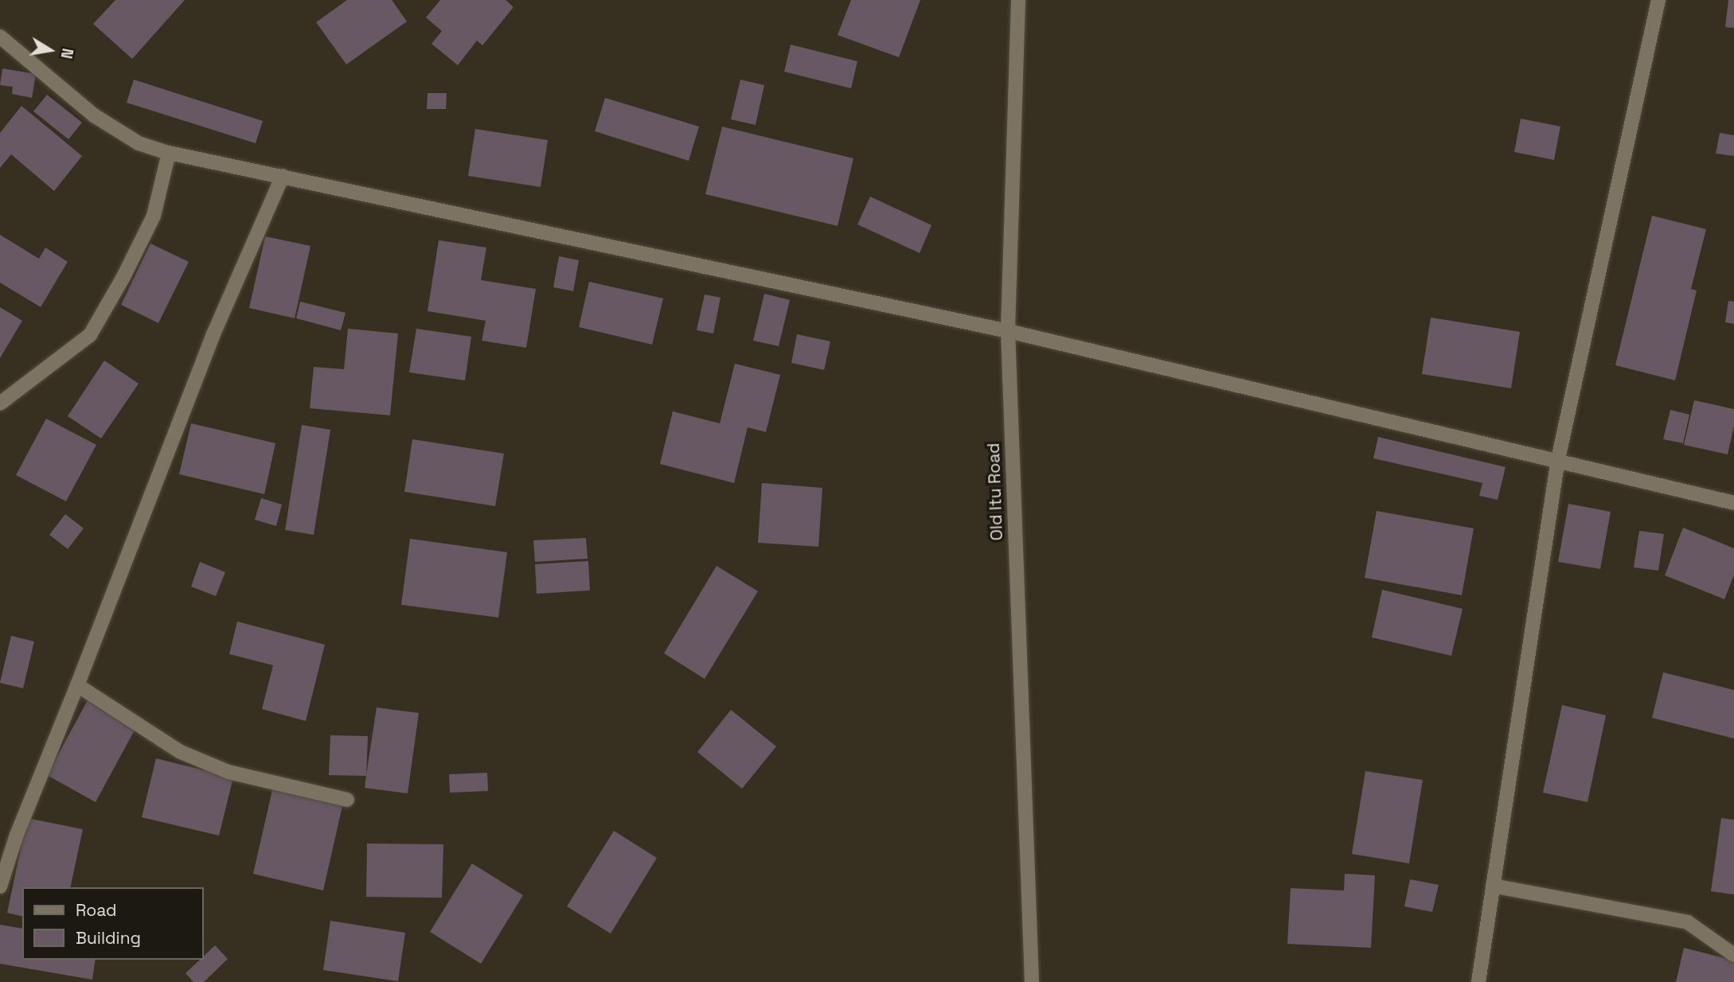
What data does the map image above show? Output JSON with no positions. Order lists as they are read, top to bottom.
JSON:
{
  "streets": {
    "street": ["Old Itu Road"]
  },
  "legend": ["Road", "Building"],
  "north": "right"
}
